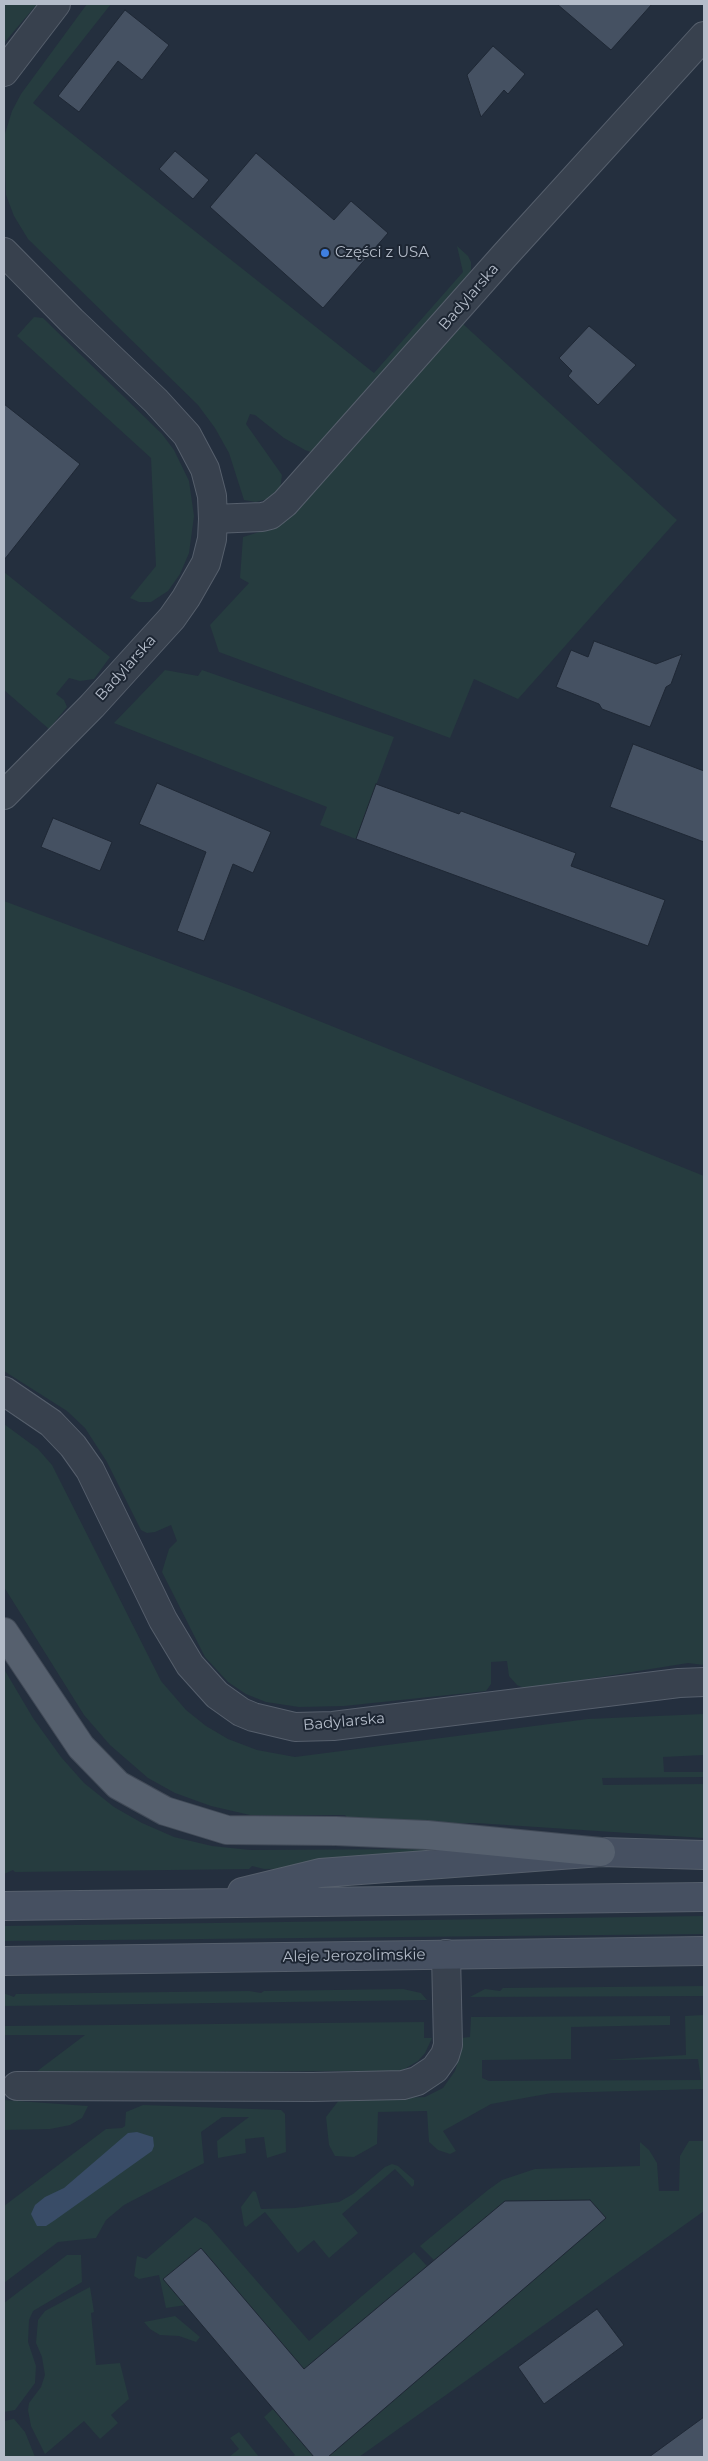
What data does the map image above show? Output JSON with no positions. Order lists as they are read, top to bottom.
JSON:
{
  "streets": {
    "main road": ["Aleje Jerozolimskie"],
    "street": ["Badylarska"]
  },
  "places": ["Części z USA"]
}
